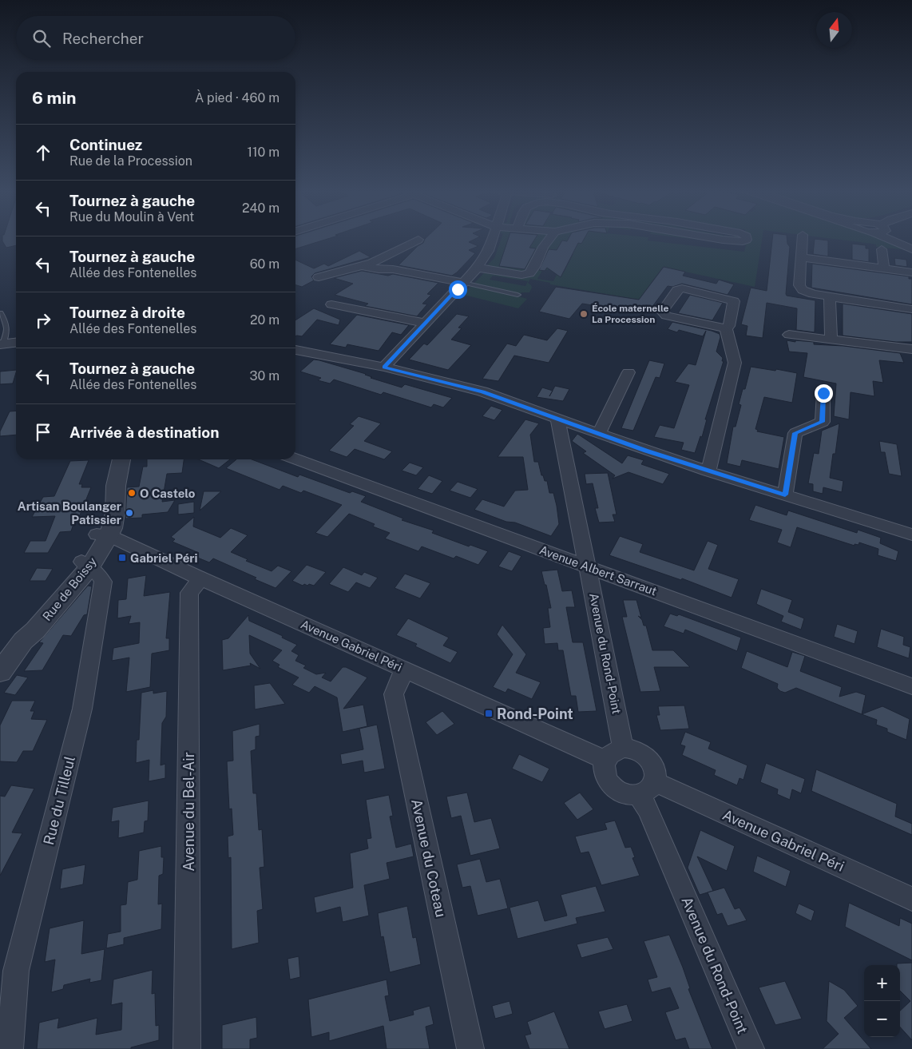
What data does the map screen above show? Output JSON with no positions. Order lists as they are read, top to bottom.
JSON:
{
  "streets": {
    "street": [
      "Avenue Albert Sarraut",
      "Rue de Boissy",
      "Avenue Gabriel Péri",
      "Avenue du Rond-Point",
      "Rue du Tilleul",
      "Avenue du Bel-Air",
      "Avenue du Coteau"
    ]
  },
  "crossings": [
    ["Avenue Albert Sarraut", "Avenue du Rond-Point"],
    ["Rue de Boissy", "Avenue Gabriel Péri"],
    ["Rue de Boissy", "Rue du Tilleul"],
    ["Avenue Gabriel Péri", "Avenue du Rond-Point"],
    ["Avenue Gabriel Péri", "Avenue du Bel-Air"],
    ["Avenue Gabriel Péri", "Avenue du Coteau"]
  ],
  "places": {
    "other": ["École maternelle La Procession", "O Castelo", "Artisan Boulanger Patissier"],
    "transit": ["Gabriel Péri", "Rond-Point"]
  },
  "north": "top",
  "page": {
    "search": "Rechercher",
    "heading": ["6 min", "À pied · 460 m"],
    "list": [
      ["Continuez", "Rue de la Procession", "110 m"],
      ["Tournez à gauche", "Rue du Moulin à Vent", "240 m"],
      ["Tournez à gauche", "Allée des Fontenelles", "60 m"],
      ["Tournez à droite", "Allée des Fontenelles", "20 m"],
      ["Tournez à gauche", "Allée des Fontenelles", "30 m"],
      "Arrivée à destination"
    ],
    "map_buttons": ["+", "−"]
  }
}
